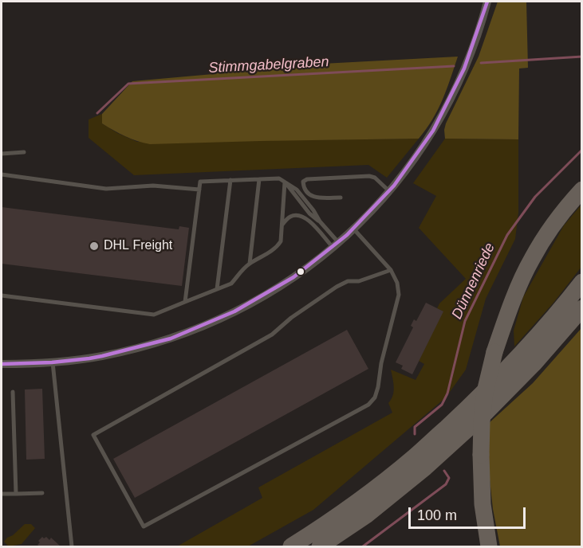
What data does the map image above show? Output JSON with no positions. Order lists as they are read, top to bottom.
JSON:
{
  "water": ["Stimmgabelgraben", "Dünnenriede"],
  "places": ["DHL Freight"],
  "scale_bar": "100 m"
}
